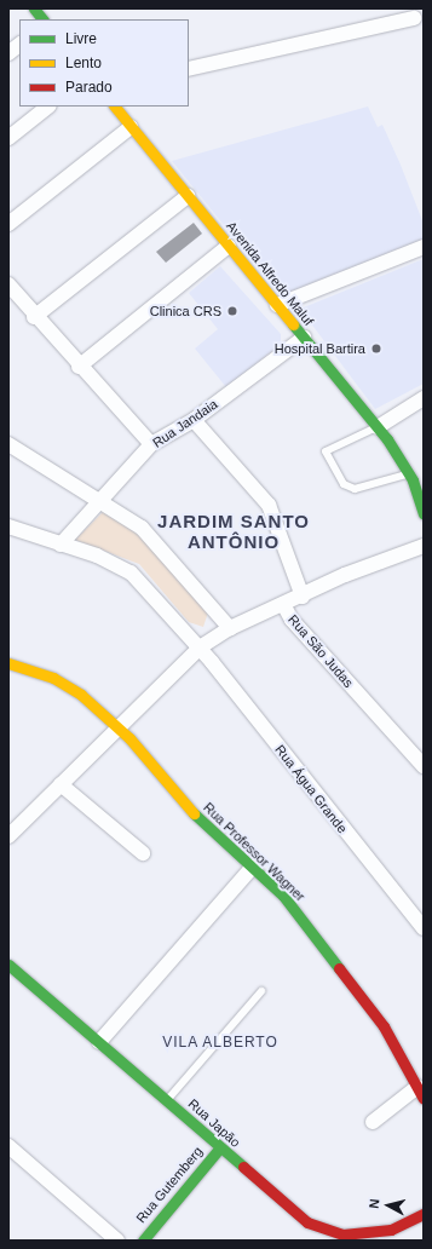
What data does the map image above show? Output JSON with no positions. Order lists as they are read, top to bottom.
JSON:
{
  "streets": {
    "street": [
      "Avenida Alfredo Maluf",
      "Rua Jandaia",
      "Rua São Judas",
      "Rua Água Grande",
      "Rua Professor Wagner",
      "Rua Japão",
      "Rua Gutemberg"
    ]
  },
  "crossings": [
    ["Avenida Alfredo Maluf", "Rua Jandaia"],
    ["Rua Jandaia", "Rua Água Grande"],
    ["Rua Japão", "Rua Gutemberg"]
  ],
  "districts": ["JARDIM SANTO ANTÔNIO", "VILA ALBERTO"],
  "places": ["Clinica CRS", "Hospital Bartira"],
  "legend": ["Livre", "Lento", "Parado"],
  "north": "left"
}
